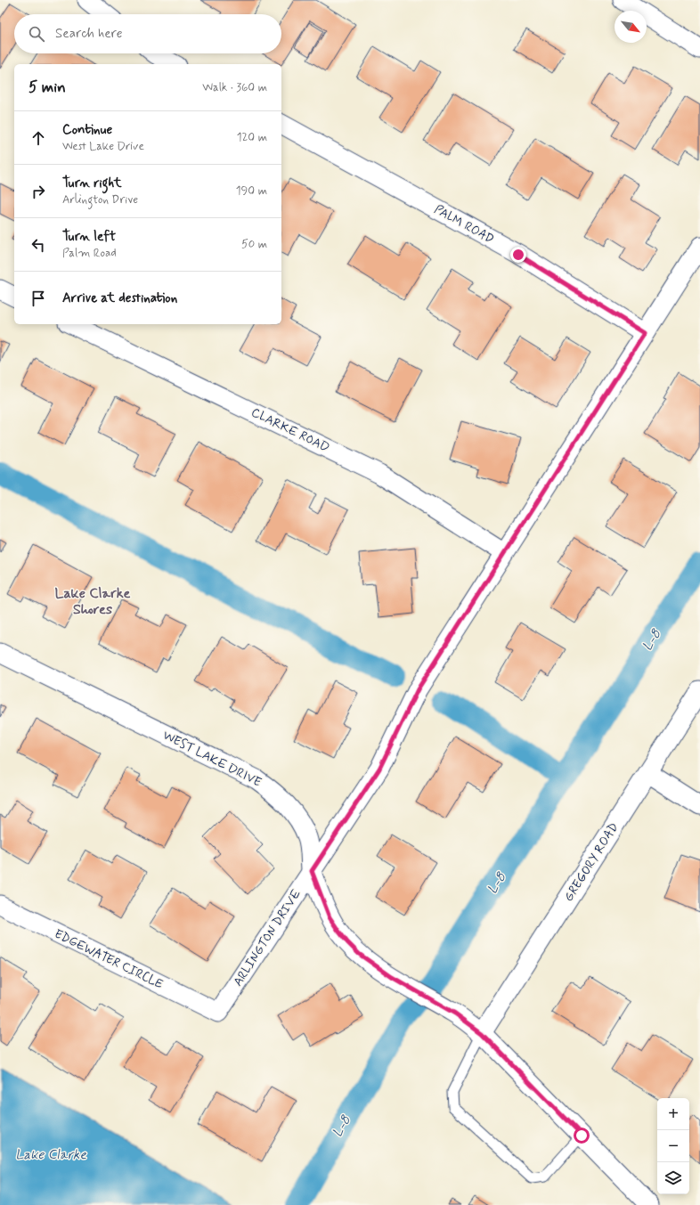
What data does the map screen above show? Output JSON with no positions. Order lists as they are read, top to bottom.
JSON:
{
  "streets": {
    "street": [
      "PALM ROAD",
      "CLARKE ROAD",
      "WEST LAKE DRIVE",
      "GREGORY ROAD",
      "ARLINGTON DRIVE",
      "EDGEWATER CIRCLE"
    ]
  },
  "crossings": [
    ["PALM ROAD", "ARLINGTON DRIVE"],
    ["CLARKE ROAD", "ARLINGTON DRIVE"],
    ["WEST LAKE DRIVE", "GREGORY ROAD"],
    ["WEST LAKE DRIVE", "ARLINGTON DRIVE"],
    ["ARLINGTON DRIVE", "EDGEWATER CIRCLE"]
  ],
  "districts": ["Lake Clarke Shores"],
  "water": ["L-8", "Lake Clarke"],
  "north": "bottom right",
  "page": {
    "search": "Search here",
    "heading": ["5 min", "Walk · 360 m"],
    "list": [
      ["Continue", "West Lake Drive", "120 m"],
      ["Turn right", "Arlington Drive", "190 m"],
      ["Turn left", "Palm Road", "50 m"],
      "Arrive at destination"
    ],
    "map_buttons": ["+", "−"]
  }
}
